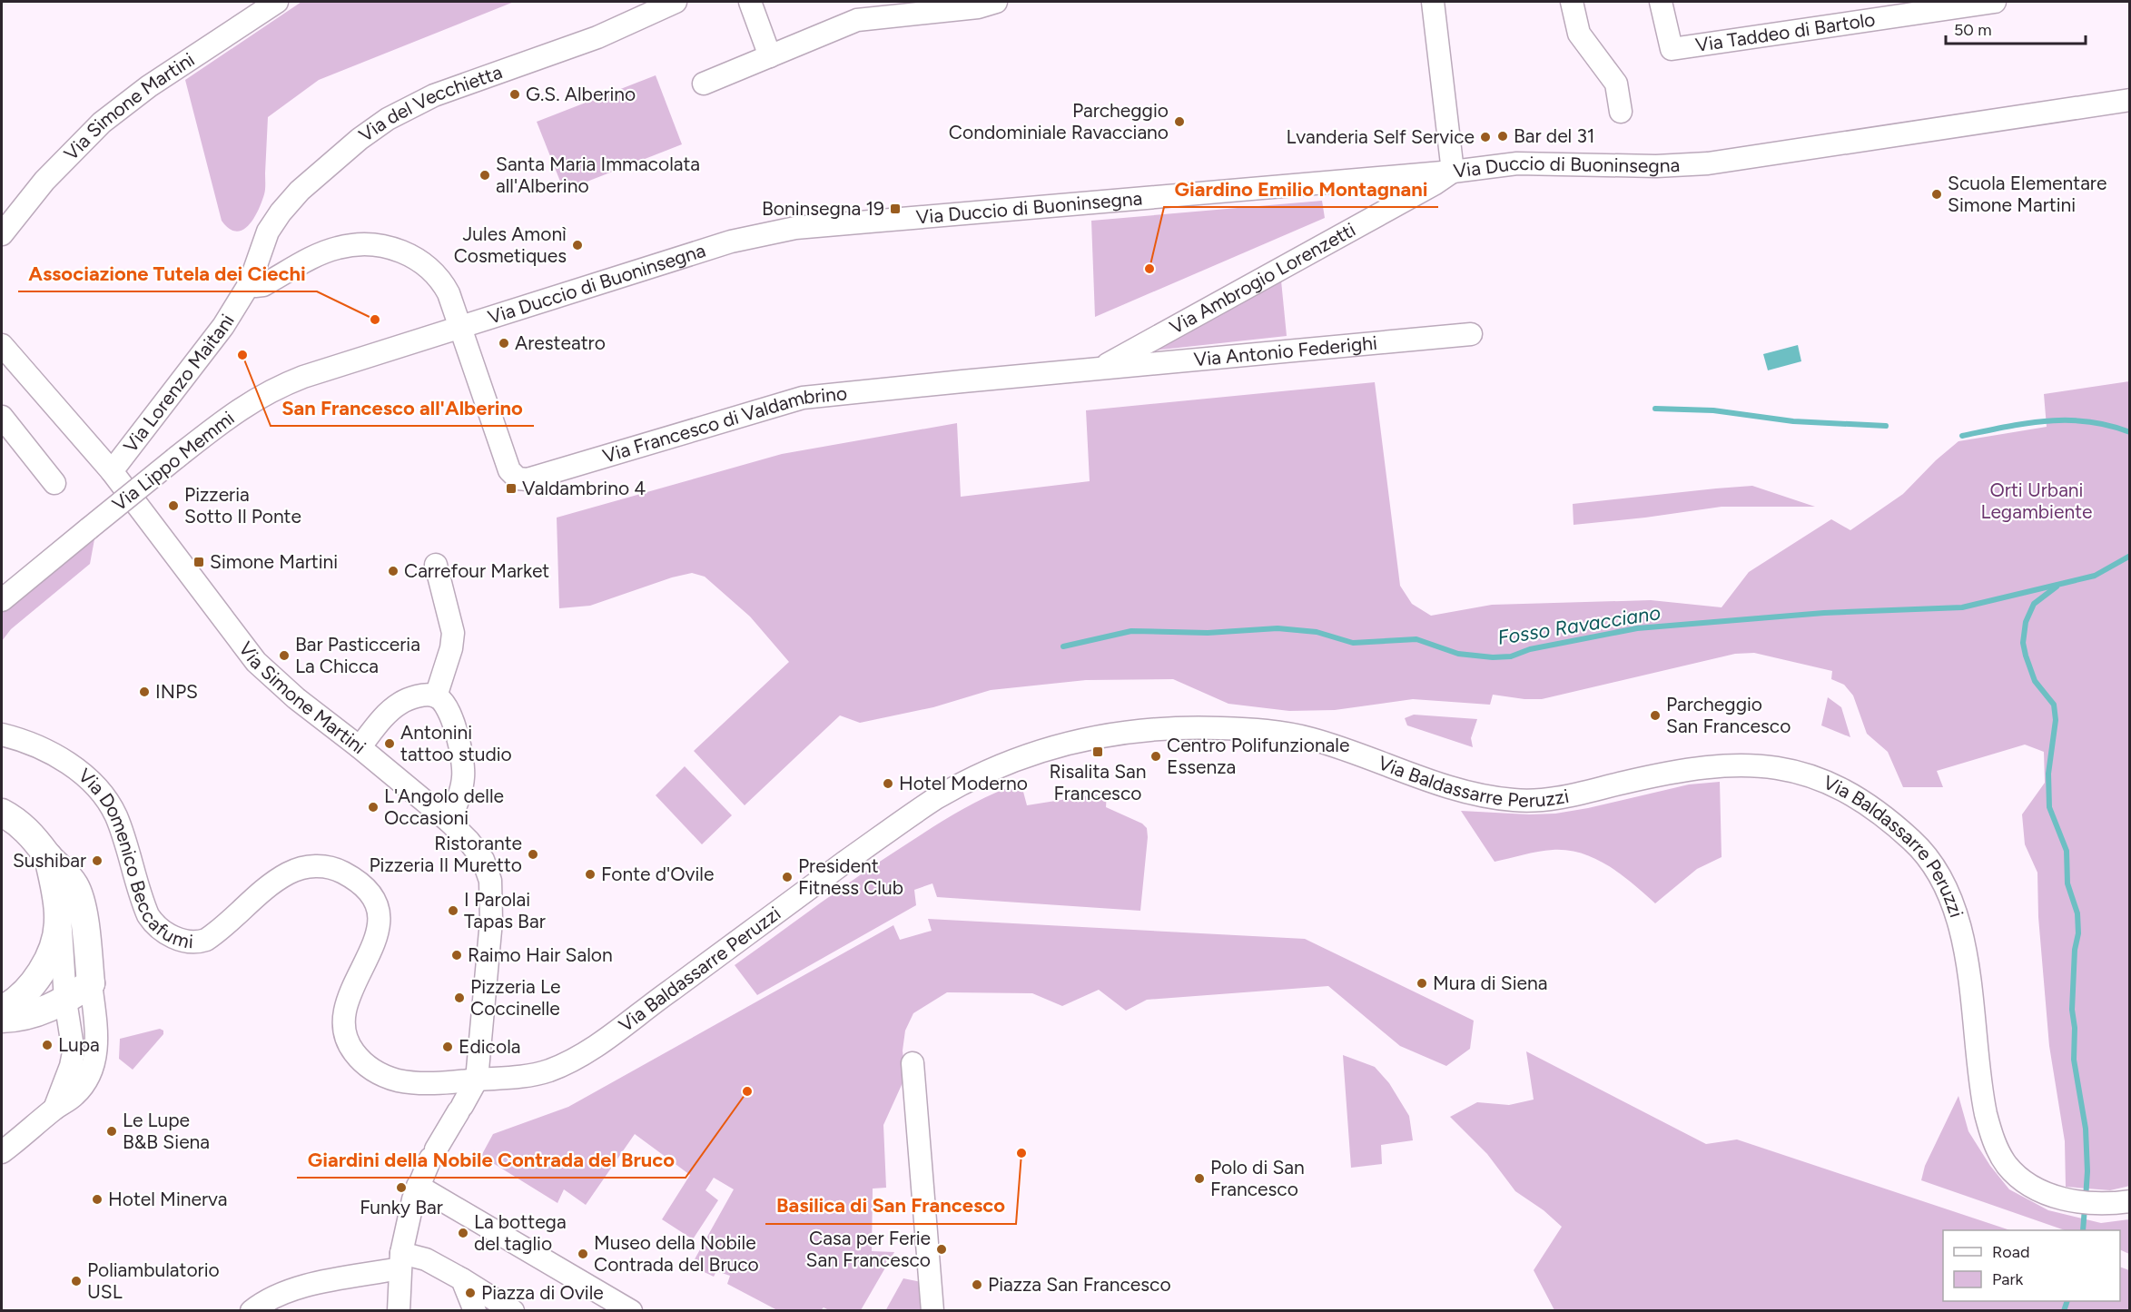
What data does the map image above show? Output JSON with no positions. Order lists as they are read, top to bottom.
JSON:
{
  "streets": {
    "street": [
      "Via Taddeo di Bartolo",
      "Via del Vecchietta",
      "Via Simone Martini",
      "Via Duccio di Buoninsegna",
      "Via Ambrogio Lorenzetti",
      "Via Antonio Federighi",
      "Via Lorenzo Maitani",
      "Via Francesco di Valdambrino",
      "Via Lippo Memmi",
      "Via Baldassarre Peruzzi",
      "Via Domenico Beccafumi"
    ]
  },
  "crossings": [
    ["Via del Vecchietta", "Via Lorenzo Maitani"],
    ["Via Simone Martini", "Via Lorenzo Maitani"],
    ["Via Simone Martini", "Via Baldassarre Peruzzi"],
    ["Via Simone Martini", "Via Domenico Beccafumi"],
    ["Via Duccio di Buoninsegna", "Via Ambrogio Lorenzetti"],
    ["Via Duccio di Buoninsegna", "Via Francesco di Valdambrino"],
    ["Via Duccio di Buoninsegna", "Via Lippo Memmi"],
    ["Via Ambrogio Lorenzetti", "Via Antonio Federighi"],
    ["Via Ambrogio Lorenzetti", "Via Francesco di Valdambrino"],
    ["Via Antonio Federighi", "Via Francesco di Valdambrino"],
    ["Via Francesco di Valdambrino", "Via Lippo Memmi"],
    ["Via Baldassarre Peruzzi", "Via Domenico Beccafumi"]
  ],
  "water": ["Fosso Ravacciano"],
  "parks": ["Orti Urbani Legambiente"],
  "places": {
    "other": [
      "G.S. Alberino",
      "Parcheggio Condominiale Ravacciano",
      "Bar del 31",
      "Lvanderia Self Service",
      "Santa Maria Immacolata all'Alberino",
      "Scuola Elementare Simone Martini",
      "Jules Amonì Cosmetiques",
      "Giardino Emilio Montagnani",
      "Associazione Tutela dei Ciechi",
      "Aresteatro",
      "San Francesco all'Alberino",
      "Pizzeria Sotto Il Ponte",
      "Carrefour Market",
      "Bar Pasticceria La Chicca",
      "INPS",
      "Parcheggio San Francesco",
      "Antonini tattoo studio",
      "Centro Polifunzionale Essenza",
      "Hotel Moderno",
      "L'Angolo delle Occasioni",
      "Ristorante Pizzeria Il Muretto",
      "Sushibar",
      "Fonte d'Ovile",
      "President Fitness Club",
      "I Parolai Tapas Bar",
      "Raimo Hair Salon",
      "Mura di Siena",
      "Pizzeria Le Coccinelle",
      "Lupa",
      "Edicola",
      "Giardini della Nobile Contrada del Bruco",
      "Le Lupe B&B Siena",
      "Basilica di San Francesco",
      "Polo di San Francesco",
      "Funky Bar",
      "Hotel Minerva",
      "La bottega del taglio",
      "Casa per Ferie San Francesco",
      "Museo della Nobile Contrada del Bruco",
      "Poliambulatorio USL",
      "Piazza San Francesco",
      "Piazza di Ovile"
    ],
    "transit": [
      "Boninsegna 19",
      "Valdambrino 4",
      "Simone Martini",
      "Risalita San Francesco"
    ]
  },
  "legend": ["Road", "Park"],
  "scale_bar": "50 m"
}
